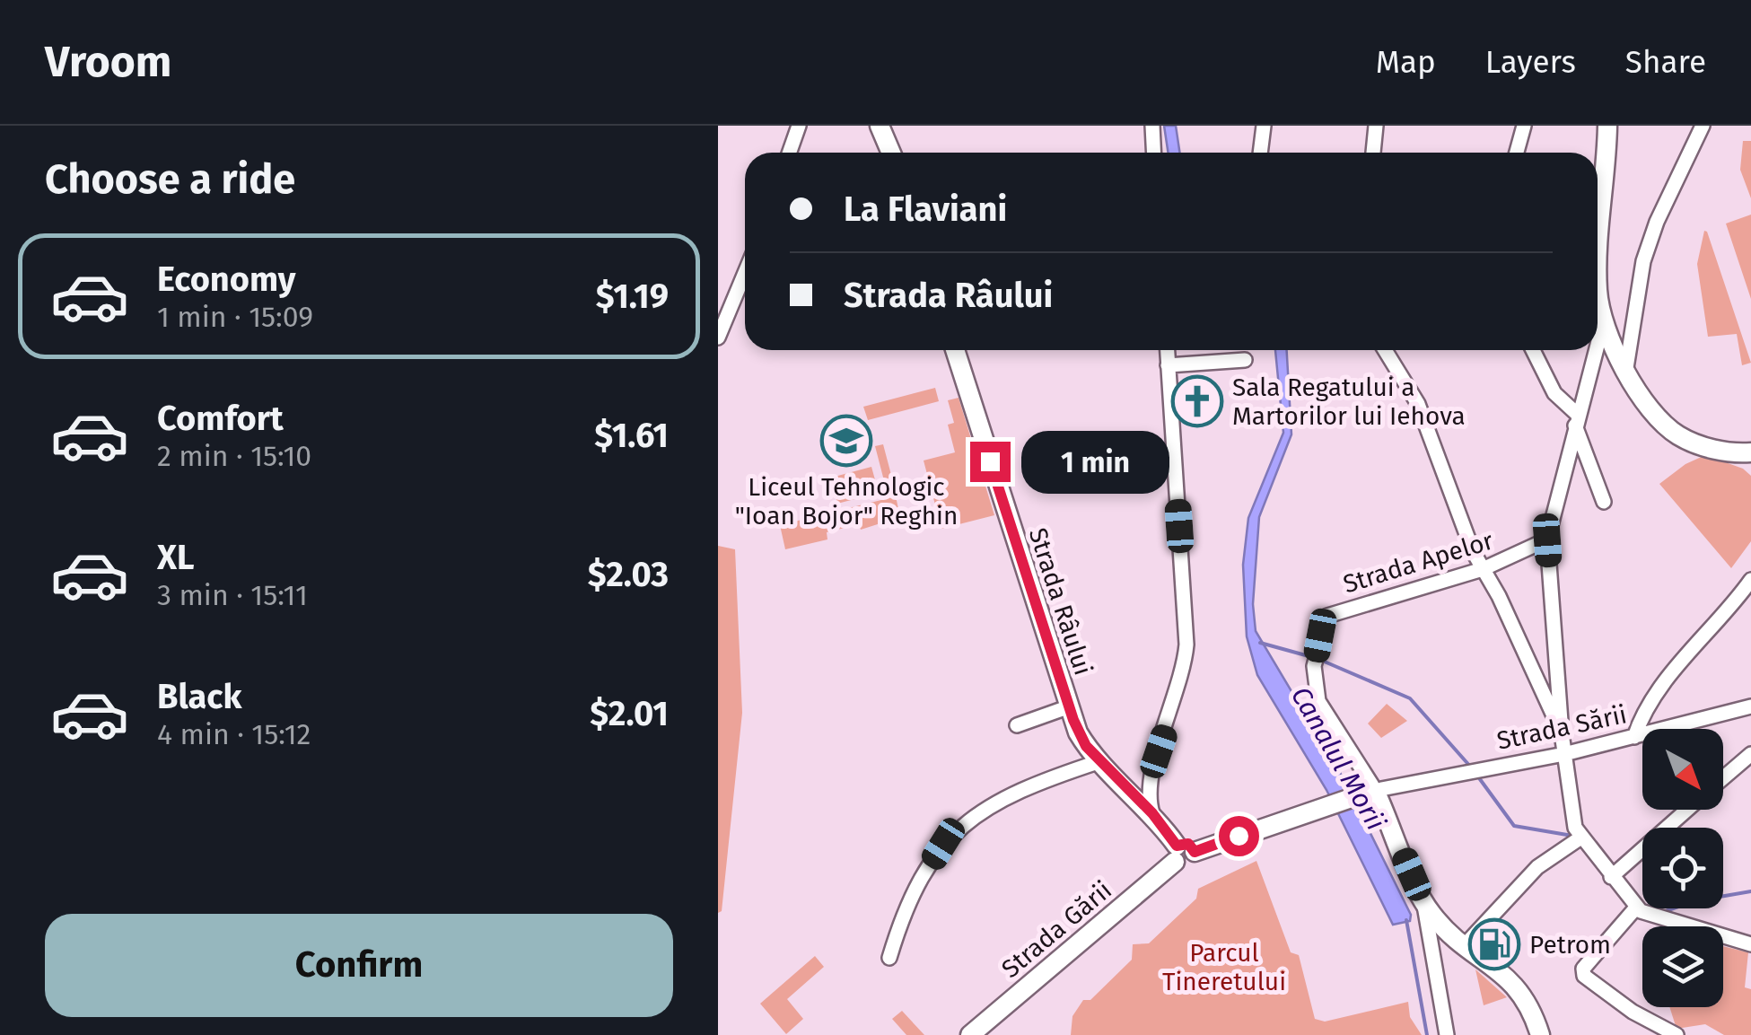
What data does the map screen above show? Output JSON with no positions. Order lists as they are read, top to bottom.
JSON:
{
  "streets": {
    "main road": ["Strada Râului", "Strada Sării", "Strada Gării"],
    "street": ["Strada Apelor"]
  },
  "crossings": [
    ["Strada Apelor", "Strada Sării"],
    ["Strada Râului", "Strada Sării"],
    ["Strada Râului", "Strada Gării"],
    ["Strada Sării", "Strada Gării"]
  ],
  "water": ["Canalul Morii"],
  "parks": ["Parcul Tineretului"],
  "places": {
    "church": ["Sala Regatului a Martorilor lui Iehova"],
    "school or university": ["Liceul Tehnologic \"Ioan Bojor\" Reghin"],
    "fuel station": ["Petrom"]
  },
  "north": "bottom right",
  "page": {
    "header": "Vroom",
    "nav": ["Map", "Layers", "Share"],
    "heading": "Choose a ride",
    "banner": ["La Flaviani", "Strada Râului"],
    "list": [
      {
        "name": "Economy",
        "note": "1 min · 15:09",
        "value": "$1.19"
      },
      {
        "name": "Comfort",
        "note": "2 min · 15:10",
        "value": "$1.61"
      },
      {
        "name": "XL",
        "note": "3 min · 15:11",
        "value": "$2.03"
      },
      {
        "name": "Black",
        "note": "4 min · 15:12",
        "value": "$2.01"
      }
    ],
    "bubble": "1 min",
    "buttons": "Confirm"
  }
}
